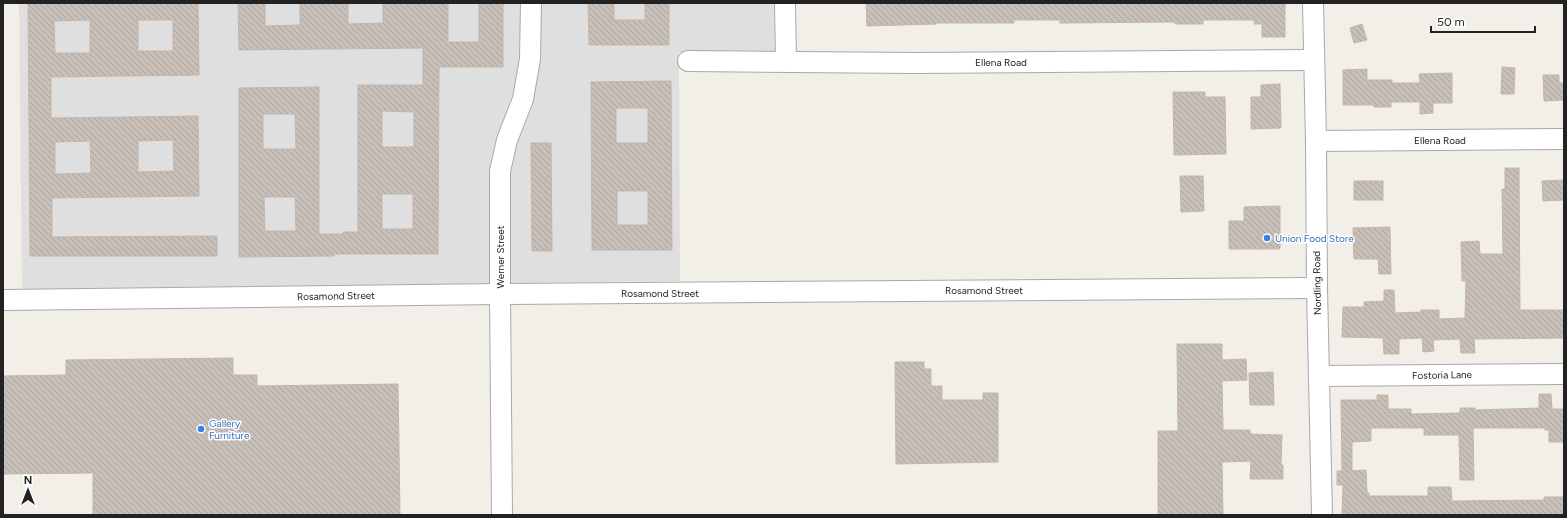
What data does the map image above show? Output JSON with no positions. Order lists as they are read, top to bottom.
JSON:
{
  "streets": {
    "street": [
      "Ellena Road",
      "Werner Street",
      "Nordling Road",
      "Rosamond Street",
      "Fostoria Lane"
    ]
  },
  "crossings": [
    ["Ellena Road", "Nordling Road"],
    ["Werner Street", "Rosamond Street"],
    ["Nordling Road", "Rosamond Street"],
    ["Nordling Road", "Fostoria Lane"]
  ],
  "places": ["Union Food Store", "Gallery Furniture"],
  "scale_bar": "50 m",
  "north": "top"
}
